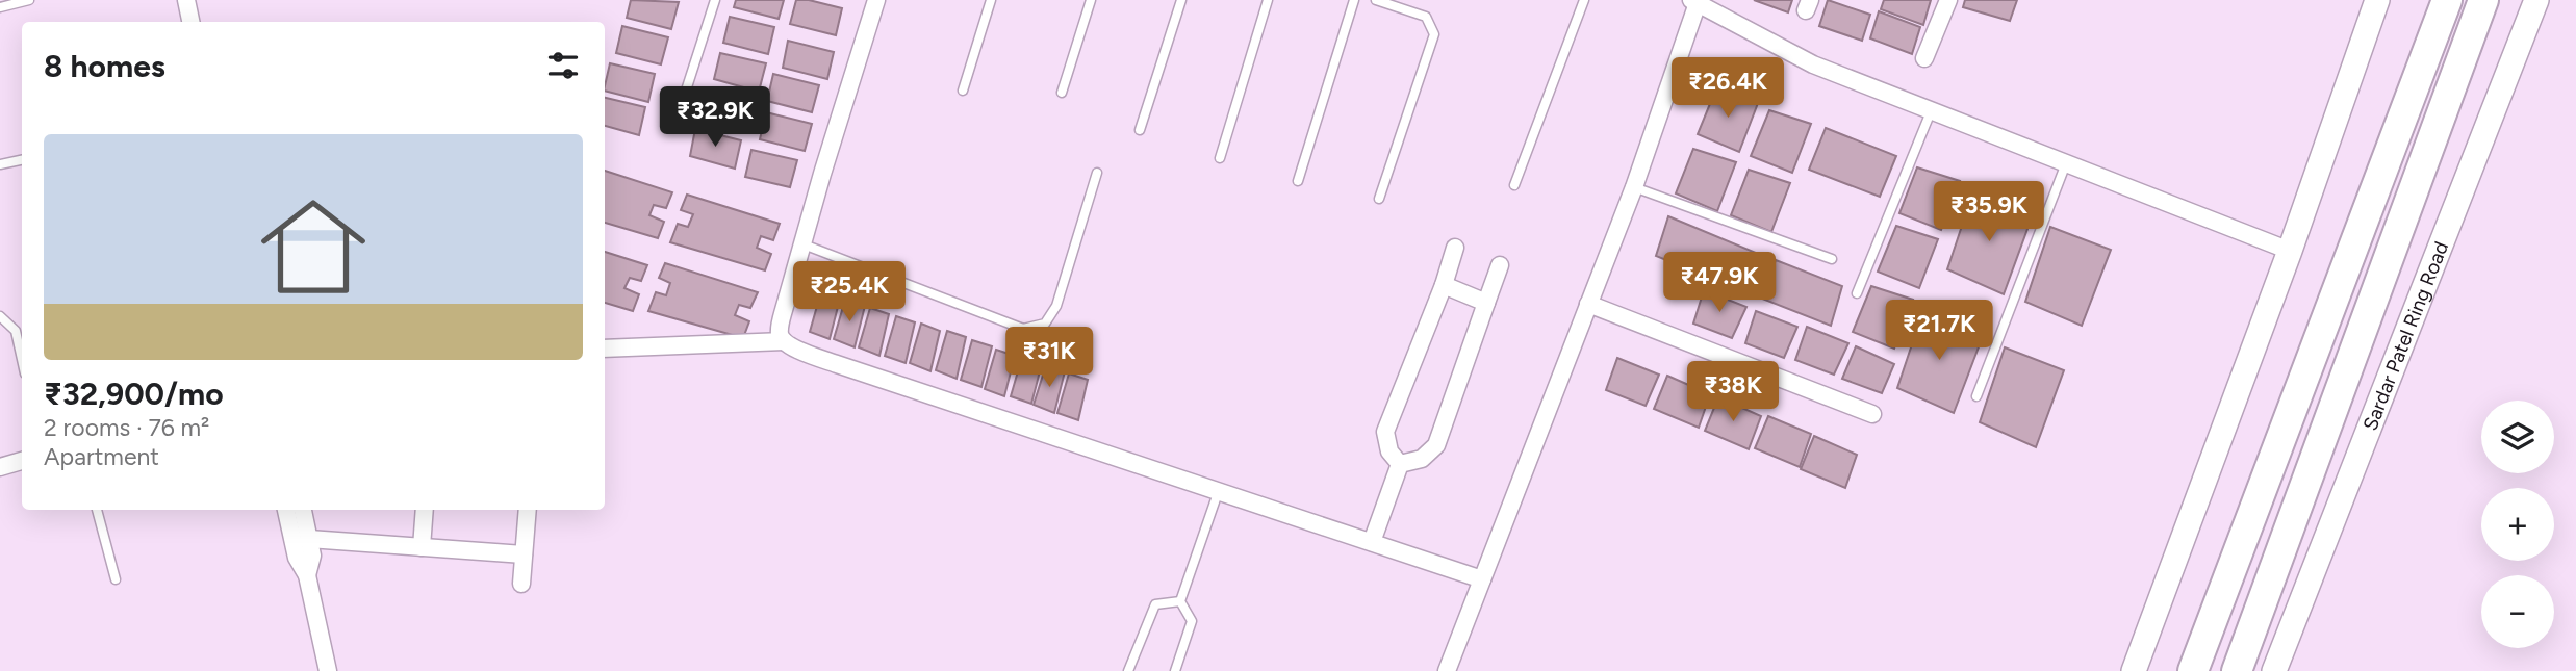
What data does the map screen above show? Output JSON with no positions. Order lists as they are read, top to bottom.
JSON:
{
  "streets": {
    "street": ["Sardar Patel Ring Road"]
  },
  "page": {
    "heading": "8 homes",
    "price": [
      "₹26.4K",
      "₹32.9K",
      "₹35.9K",
      "₹47.9K",
      "₹25.4K",
      "₹21.7K",
      "₹31K",
      "₹38K"
    ],
    "list": [
      {
        "name": "₹32,900/mo",
        "note": "2 rooms · 76 m² · Apartment"
      }
    ],
    "map_buttons": ["+", "−"]
  }
}
